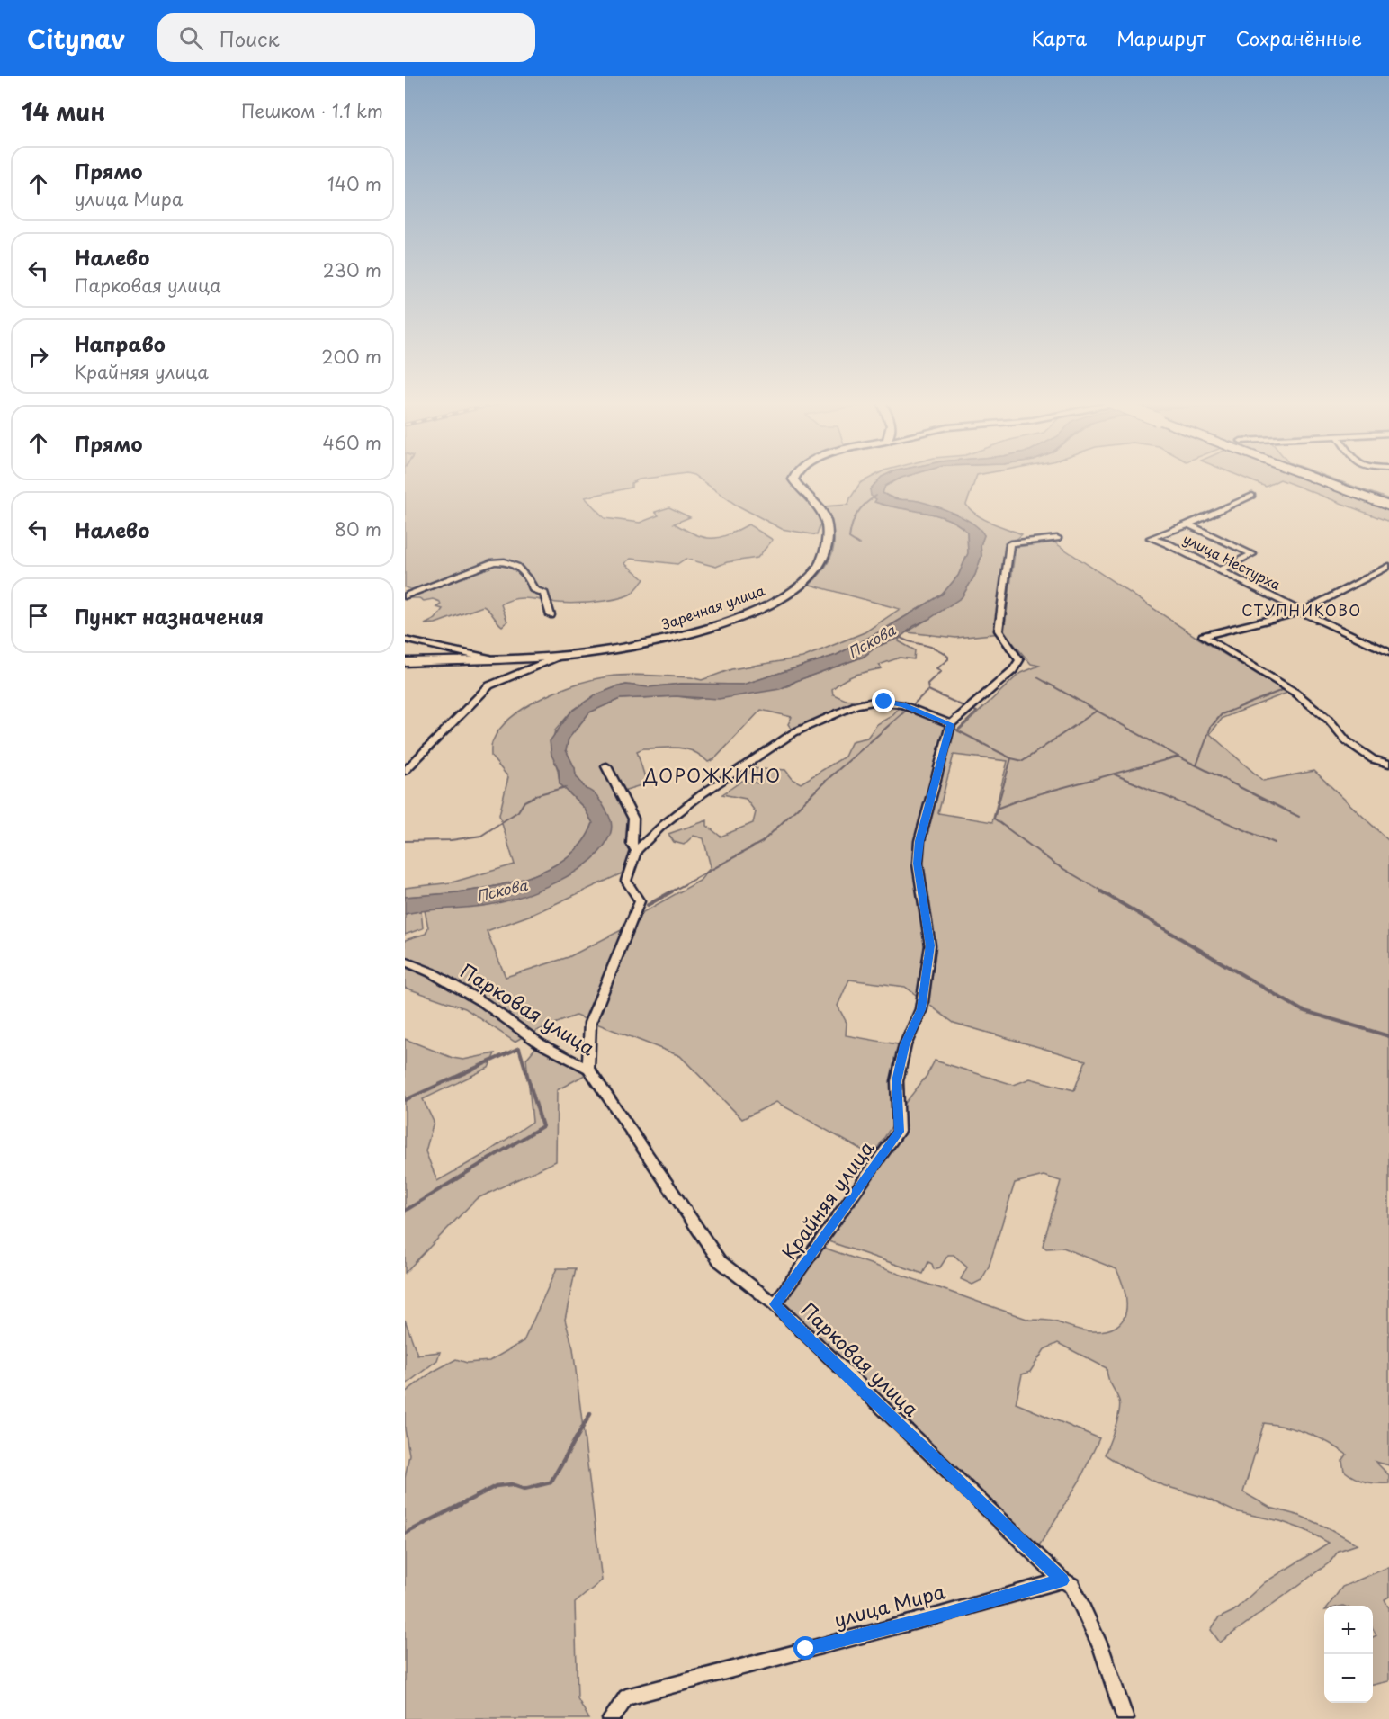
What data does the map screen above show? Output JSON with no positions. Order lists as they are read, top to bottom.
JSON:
{
  "streets": {
    "street": [
      "улица Нестурха",
      "Заречная улица",
      "Парковая улица",
      "Крайняя улица",
      "улица Мира"
    ]
  },
  "crossings": [
    ["Парковая улица", "Крайняя улица"],
    ["Парковая улица", "улица Мира"]
  ],
  "districts": ["СТУПНИКОВО", "ДОРОЖКИНО"],
  "water": ["Пскова"],
  "page": {
    "header": "Citynav",
    "search": "Поиск",
    "nav": ["Карта", "Маршрут", "Сохранённые"],
    "heading": ["14 мин", "Пешком · 1.1 km"],
    "list": [
      ["Прямо", "улица Мира", "140 m"],
      ["Налево", "Парковая улица", "230 m"],
      ["Направо", "Крайняя улица", "200 m"],
      ["Прямо", "460 m"],
      ["Налево", "80 m"],
      "Пункт назначения"
    ],
    "map_buttons": ["+", "−"]
  }
}
